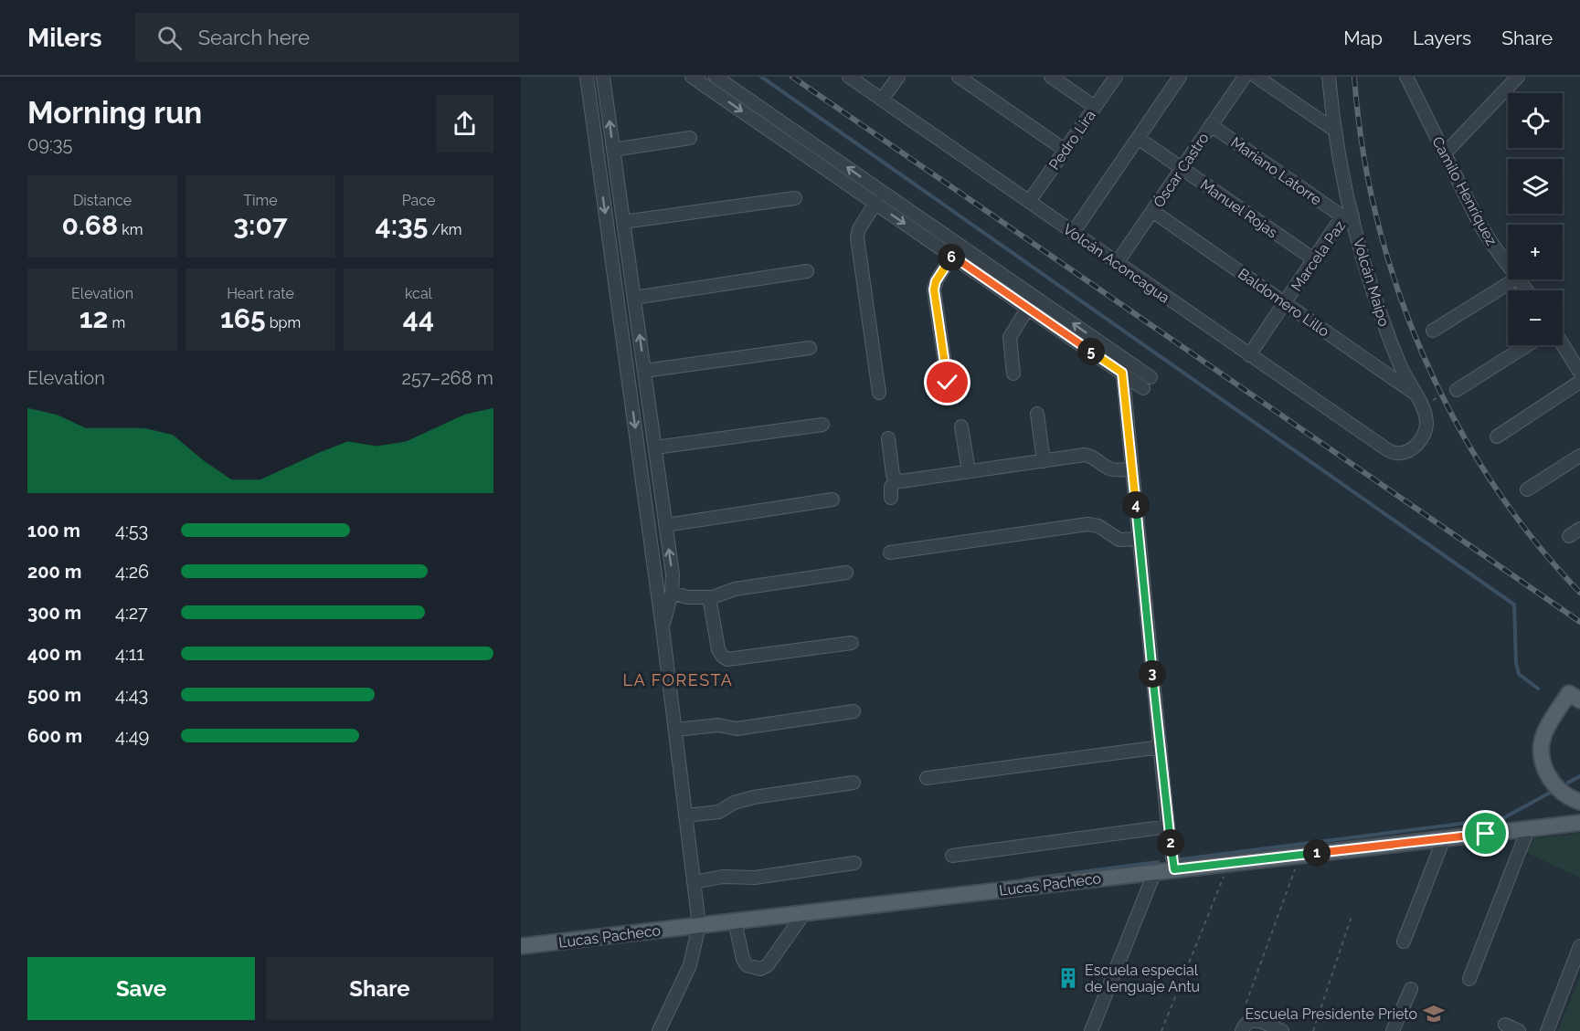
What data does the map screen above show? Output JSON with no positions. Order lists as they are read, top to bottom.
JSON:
{
  "streets": {
    "main road": ["Lucas Pacheco"],
    "street": [
      "Pedro Lira",
      "Óscar Castro",
      "Mariano Latorre",
      "Camilo Henríquez",
      "Manuel Rojas",
      "Marcela Paz",
      "Volcán Aconcagua",
      "Volcán Maipo",
      "Baldomero Lillo"
    ]
  },
  "crossings": [
    ["Pedro Lira", "Volcán Aconcagua"],
    ["Óscar Castro", "Mariano Latorre"],
    ["Óscar Castro", "Manuel Rojas"],
    ["Óscar Castro", "Volcán Aconcagua"],
    ["Óscar Castro", "Baldomero Lillo"],
    ["Mariano Latorre", "Marcela Paz"],
    ["Mariano Latorre", "Volcán Maipo"],
    ["Manuel Rojas", "Marcela Paz"],
    ["Marcela Paz", "Volcán Aconcagua"],
    ["Marcela Paz", "Volcán Maipo"],
    ["Marcela Paz", "Baldomero Lillo"],
    ["Volcán Aconcagua", "Volcán Maipo"],
    ["Volcán Maipo", "Baldomero Lillo"]
  ],
  "districts": ["LA FORESTA"],
  "places": {
    "building": ["Escuela especial de lenguaje Antu"],
    "school or university": ["Escuela Presidente Prieto"]
  },
  "page": {
    "header": "Milers",
    "search": "Search here",
    "nav": ["Map", "Layers", "Share"],
    "heading": ["Morning run", "09:35"],
    "map_buttons": ["+", "−"],
    "stats": [
      ["Distance", "0.68 km"],
      ["Time", "3:07"],
      ["Pace", "4:35 /km"],
      ["Elevation", "12 m"],
      ["Heart rate", "165 bpm"],
      ["kcal", "44"]
    ],
    "pins": [
      "6",
      "5",
      "4",
      "3",
      "2",
      "1"
    ],
    "chart": ["Elevation", "257–268 m"],
    "list": [
      {
        "name": "100 m",
        "note": "4:53"
      },
      {
        "name": "200 m",
        "note": "4:26"
      },
      {
        "name": "300 m",
        "note": "4:27"
      },
      {
        "name": "400 m",
        "note": "4:11"
      },
      {
        "name": "500 m",
        "note": "4:43"
      },
      {
        "name": "600 m",
        "note": "4:49"
      }
    ],
    "buttons": ["Save", "Share"]
  }
}
